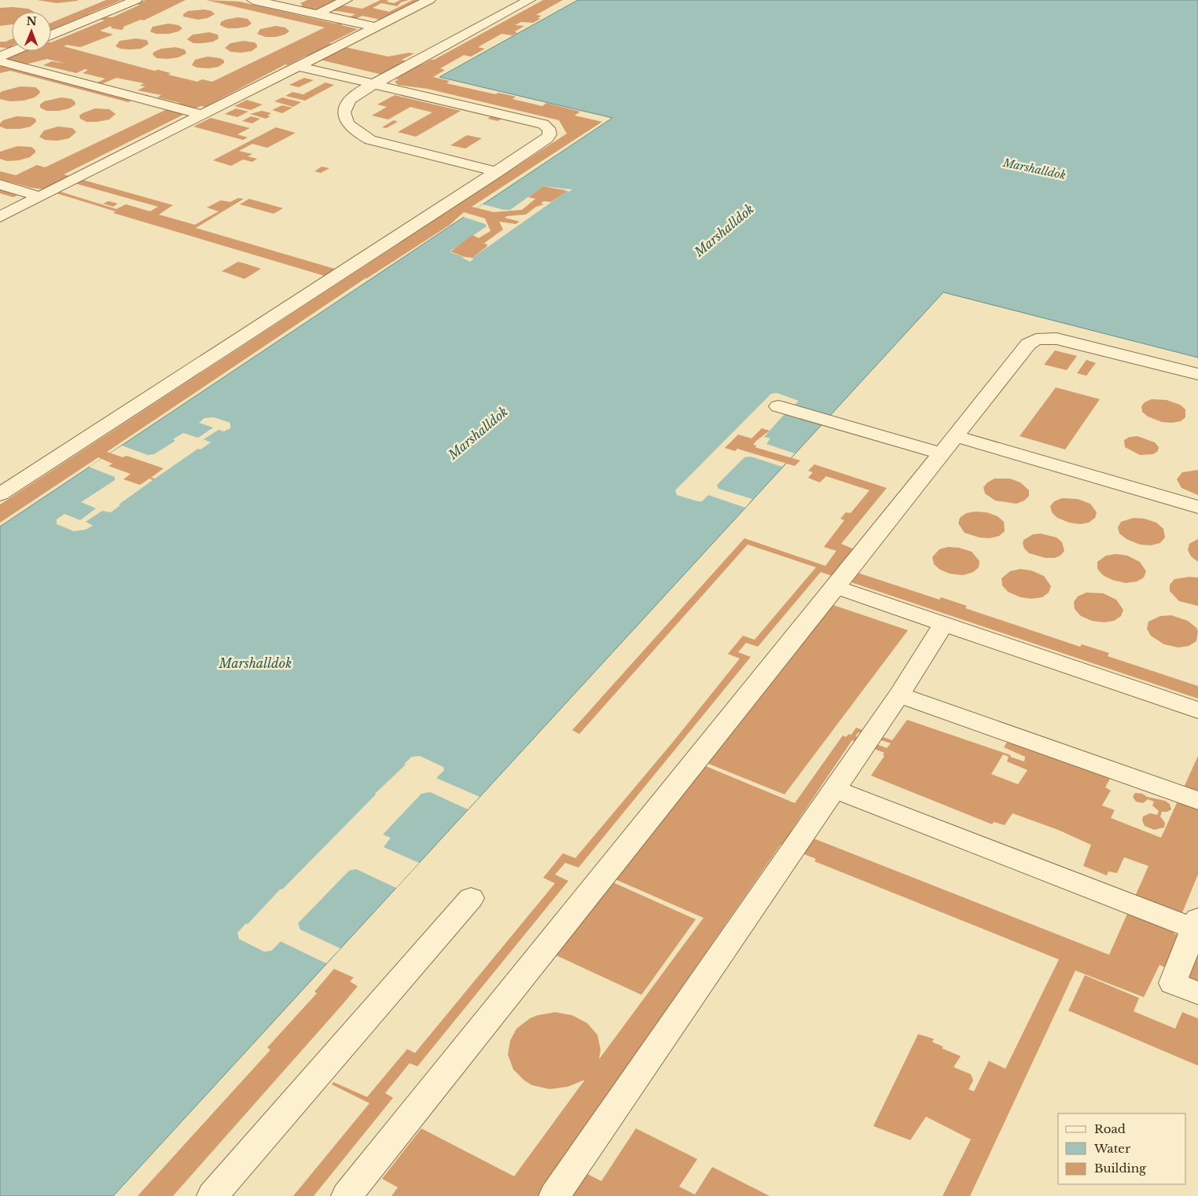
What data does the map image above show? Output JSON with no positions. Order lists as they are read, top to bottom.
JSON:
{
  "water": ["Marshalldok"],
  "legend": ["Road", "Water", "Building"],
  "north": "top"
}
